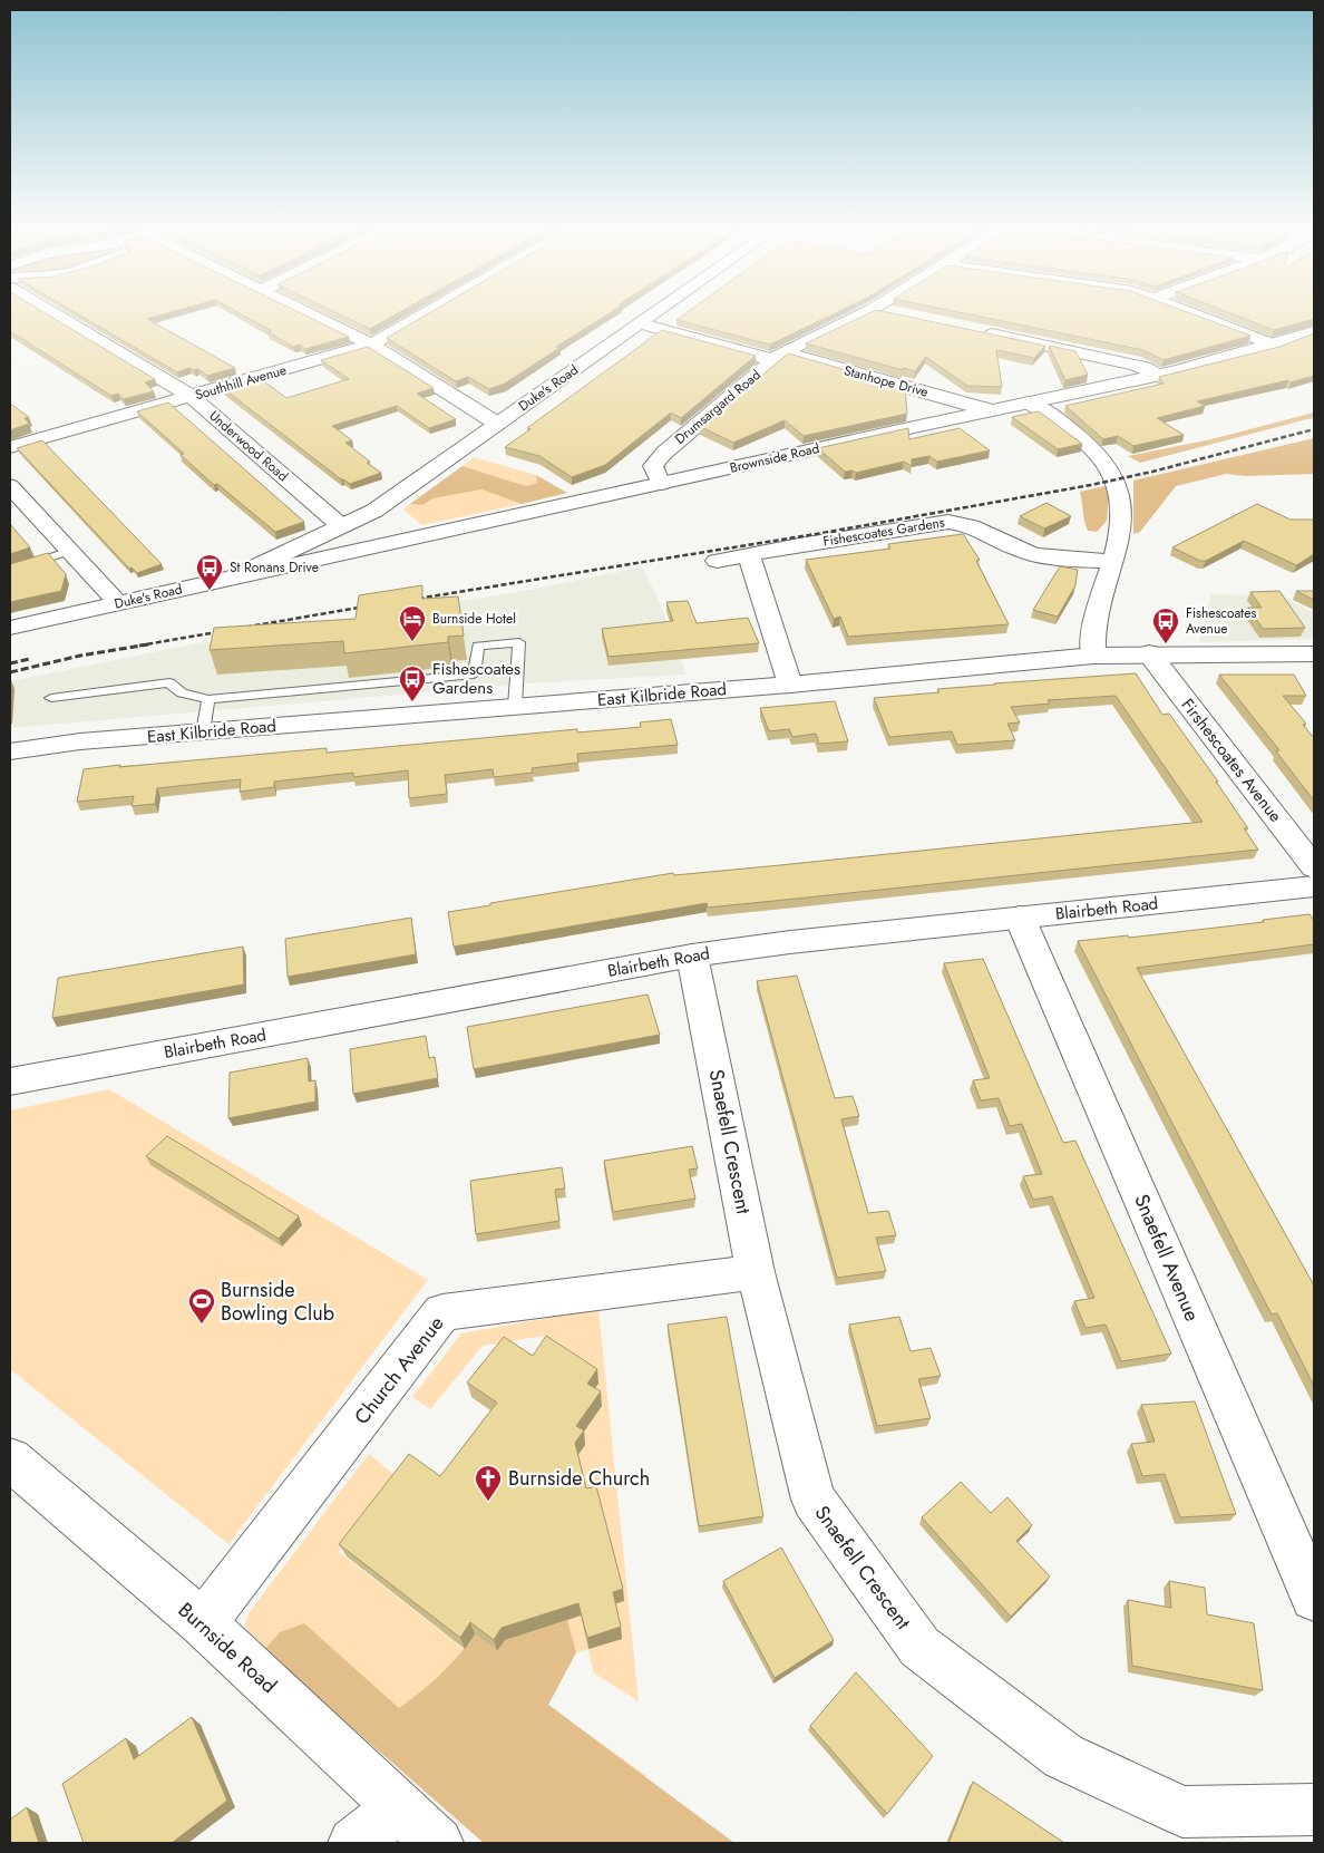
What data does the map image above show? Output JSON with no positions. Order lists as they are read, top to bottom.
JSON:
{
  "streets": {
    "street": [
      "Stanhope Drive",
      "Southhill Avenue",
      "Duke's Road",
      "Drumsargard Road",
      "Underwood Road",
      "Brownside Road",
      "Fishescoates Gardens",
      "East Kilbride Road",
      "Firshescoates Avenue",
      "Blairbeth Road",
      "Snaefell Crescent",
      "Snaefell Avenue",
      "Church Avenue",
      "Burnside Road"
    ]
  },
  "crossings": [
    ["Stanhope Drive", "Duke's Road"],
    ["Stanhope Drive", "Drumsargard Road"],
    ["Stanhope Drive", "Brownside Road"],
    ["Southhill Avenue", "Underwood Road"],
    ["Duke's Road", "Underwood Road"],
    ["Duke's Road", "Brownside Road"],
    ["Drumsargard Road", "Brownside Road"],
    ["East Kilbride Road", "Firshescoates Avenue"],
    ["Blairbeth Road", "Snaefell Crescent"],
    ["Blairbeth Road", "Snaefell Avenue"],
    ["Snaefell Crescent", "Church Avenue"],
    ["Church Avenue", "Burnside Road"]
  ],
  "places": {
    "bus stop": ["St Ronans Drive", "Fishescoates Avenue", "Fishescoates Gardens"],
    "hotel": ["Burnside Hotel"],
    "sports": ["Burnside Bowling Club"],
    "church": ["Burnside Church"]
  }
}
